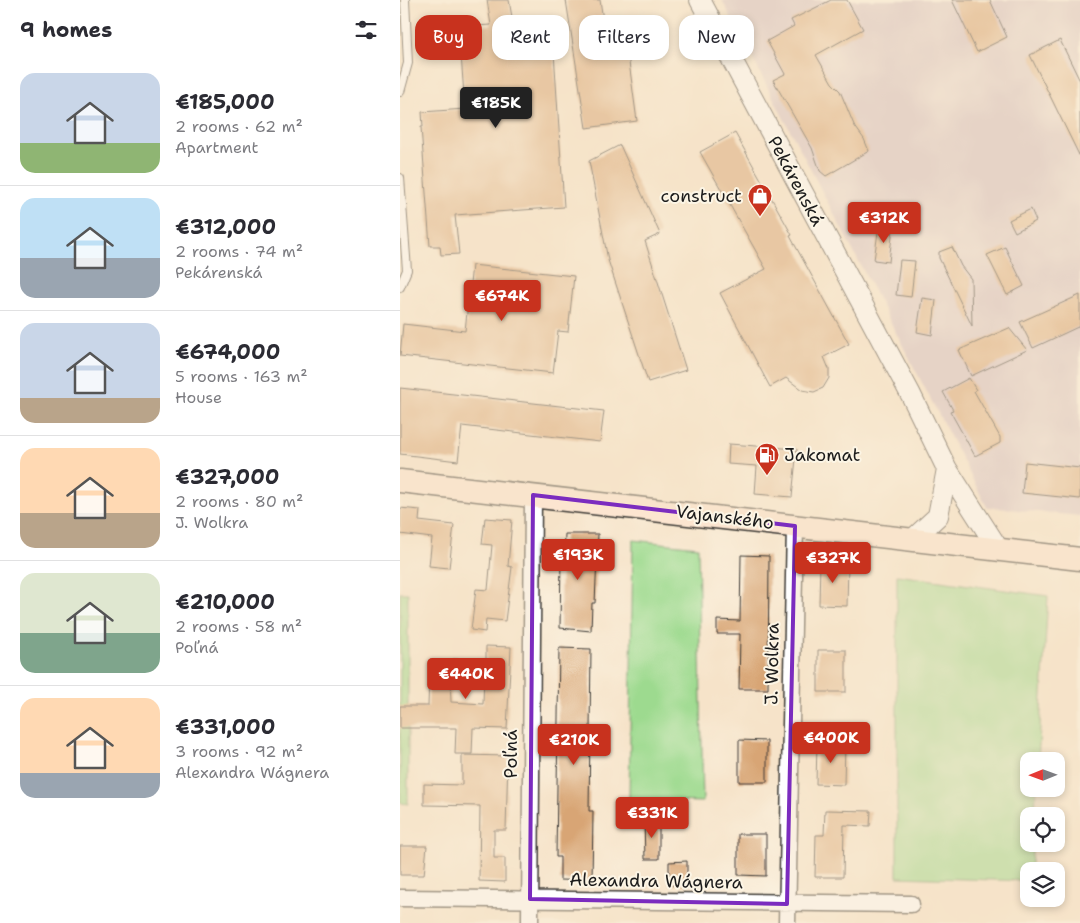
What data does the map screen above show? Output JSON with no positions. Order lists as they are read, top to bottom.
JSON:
{
  "streets": {
    "main road": ["Vajanského"],
    "street": [
      "Pekárenská",
      "J. Wolkra",
      "Poľná",
      "Alexandra Wágnera"
    ]
  },
  "crossings": [
    ["Pekárenská", "Vajanského"],
    ["Vajanského", "J. Wolkra"],
    ["Vajanského", "Poľná"],
    ["J. Wolkra", "Alexandra Wágnera"],
    ["Poľná", "Alexandra Wágnera"]
  ],
  "places": {
    "shop": ["construct"],
    "fuel station": ["Jakomat"]
  },
  "north": "left",
  "page": {
    "heading": "9 homes",
    "chip": [
      "Buy",
      "Rent",
      "Filters",
      "New"
    ],
    "list": [
      {
        "name": "€185,000",
        "note": "2 rooms · 62 m² · Apartment"
      },
      {
        "name": "€312,000",
        "note": "2 rooms · 74 m² · Pekárenská"
      },
      {
        "name": "€674,000",
        "note": "5 rooms · 163 m² · House"
      },
      {
        "name": "€327,000",
        "note": "2 rooms · 80 m² · J. Wolkra"
      },
      {
        "name": "€210,000",
        "note": "2 rooms · 58 m² · Poľná"
      },
      {
        "name": "€331,000",
        "note": "3 rooms · 92 m² · Alexandra Wágnera"
      }
    ],
    "price": [
      "€185K",
      "€312K",
      "€674K",
      "€193K",
      "€327K",
      "€440K",
      "€400K",
      "€210K",
      "€331K"
    ]
  }
}
